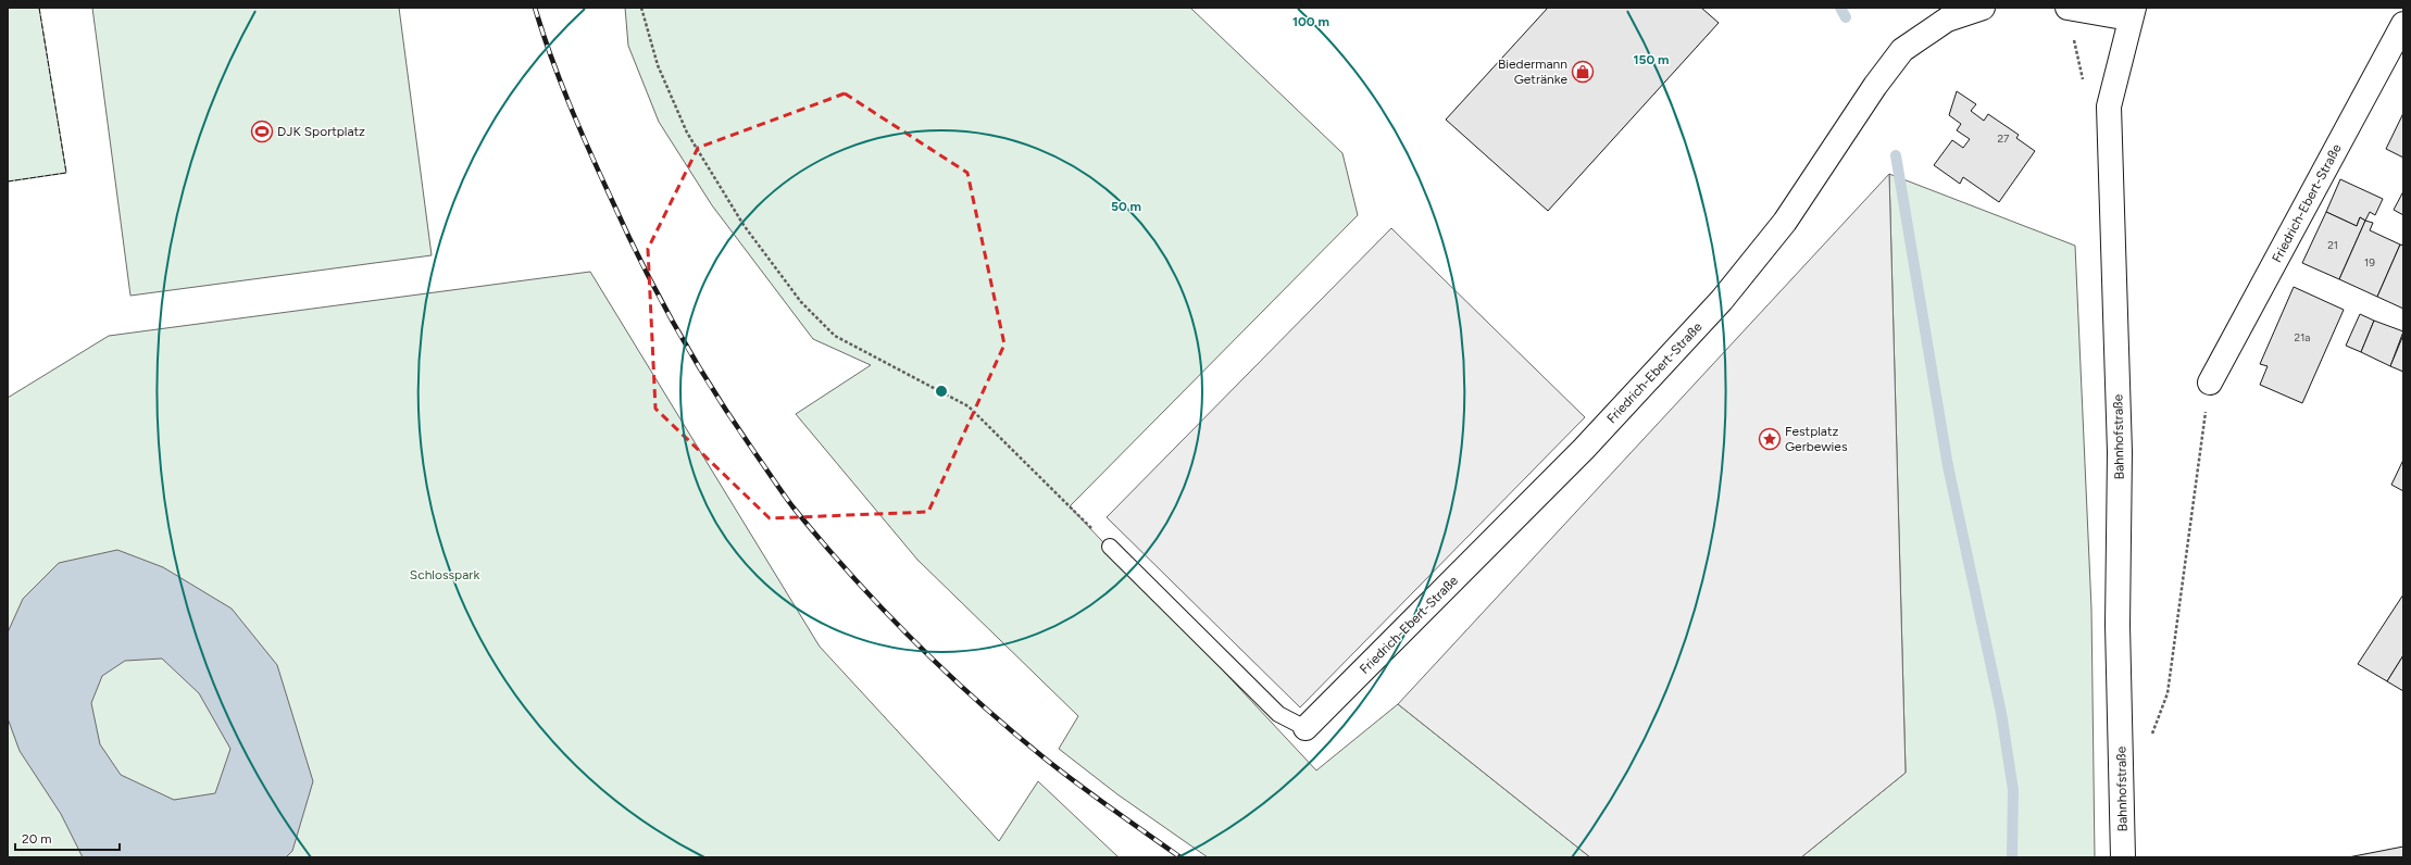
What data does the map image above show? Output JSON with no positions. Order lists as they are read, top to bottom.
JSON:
{
  "streets": {
    "street": ["Friedrich-Ebert-Straße", "Bahnhofstraße"]
  },
  "parks": ["Schlosspark"],
  "places": {
    "shop": ["Biedermann Getränke"],
    "sports": ["DJK Sportplatz"],
    "place": ["Festplatz Gerbewies"]
  },
  "house_numbers": [
    "27",
    "21",
    "19",
    "21a"
  ],
  "scale_bar": "20 m",
  "rings": ["100 m", "150 m", "50 m"]
}
